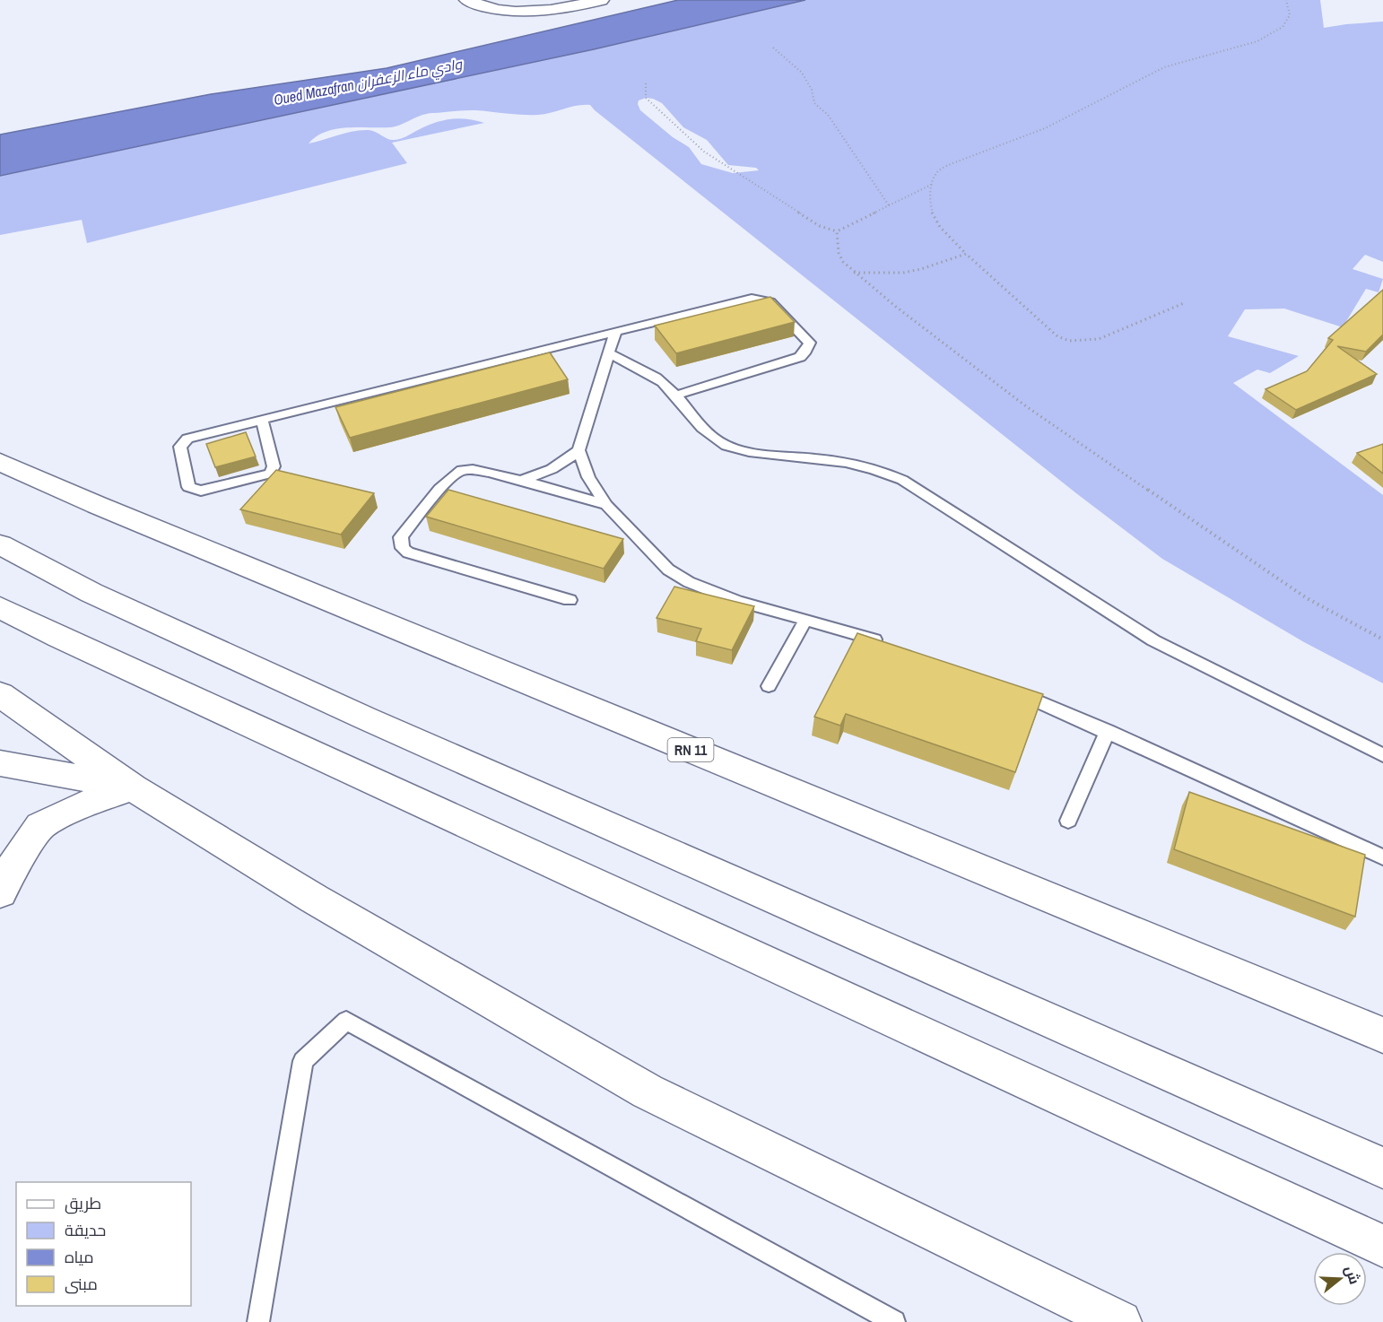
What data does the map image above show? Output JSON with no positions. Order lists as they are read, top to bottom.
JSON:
{
  "streets": {
    "main road": ["RN 11"]
  },
  "water": ["Oued Mazafran وادي ماء الزعفران"],
  "legend": [
    "طريق",
    "حديقة",
    "مياه",
    "مبنى"
  ],
  "north": "right"
}
